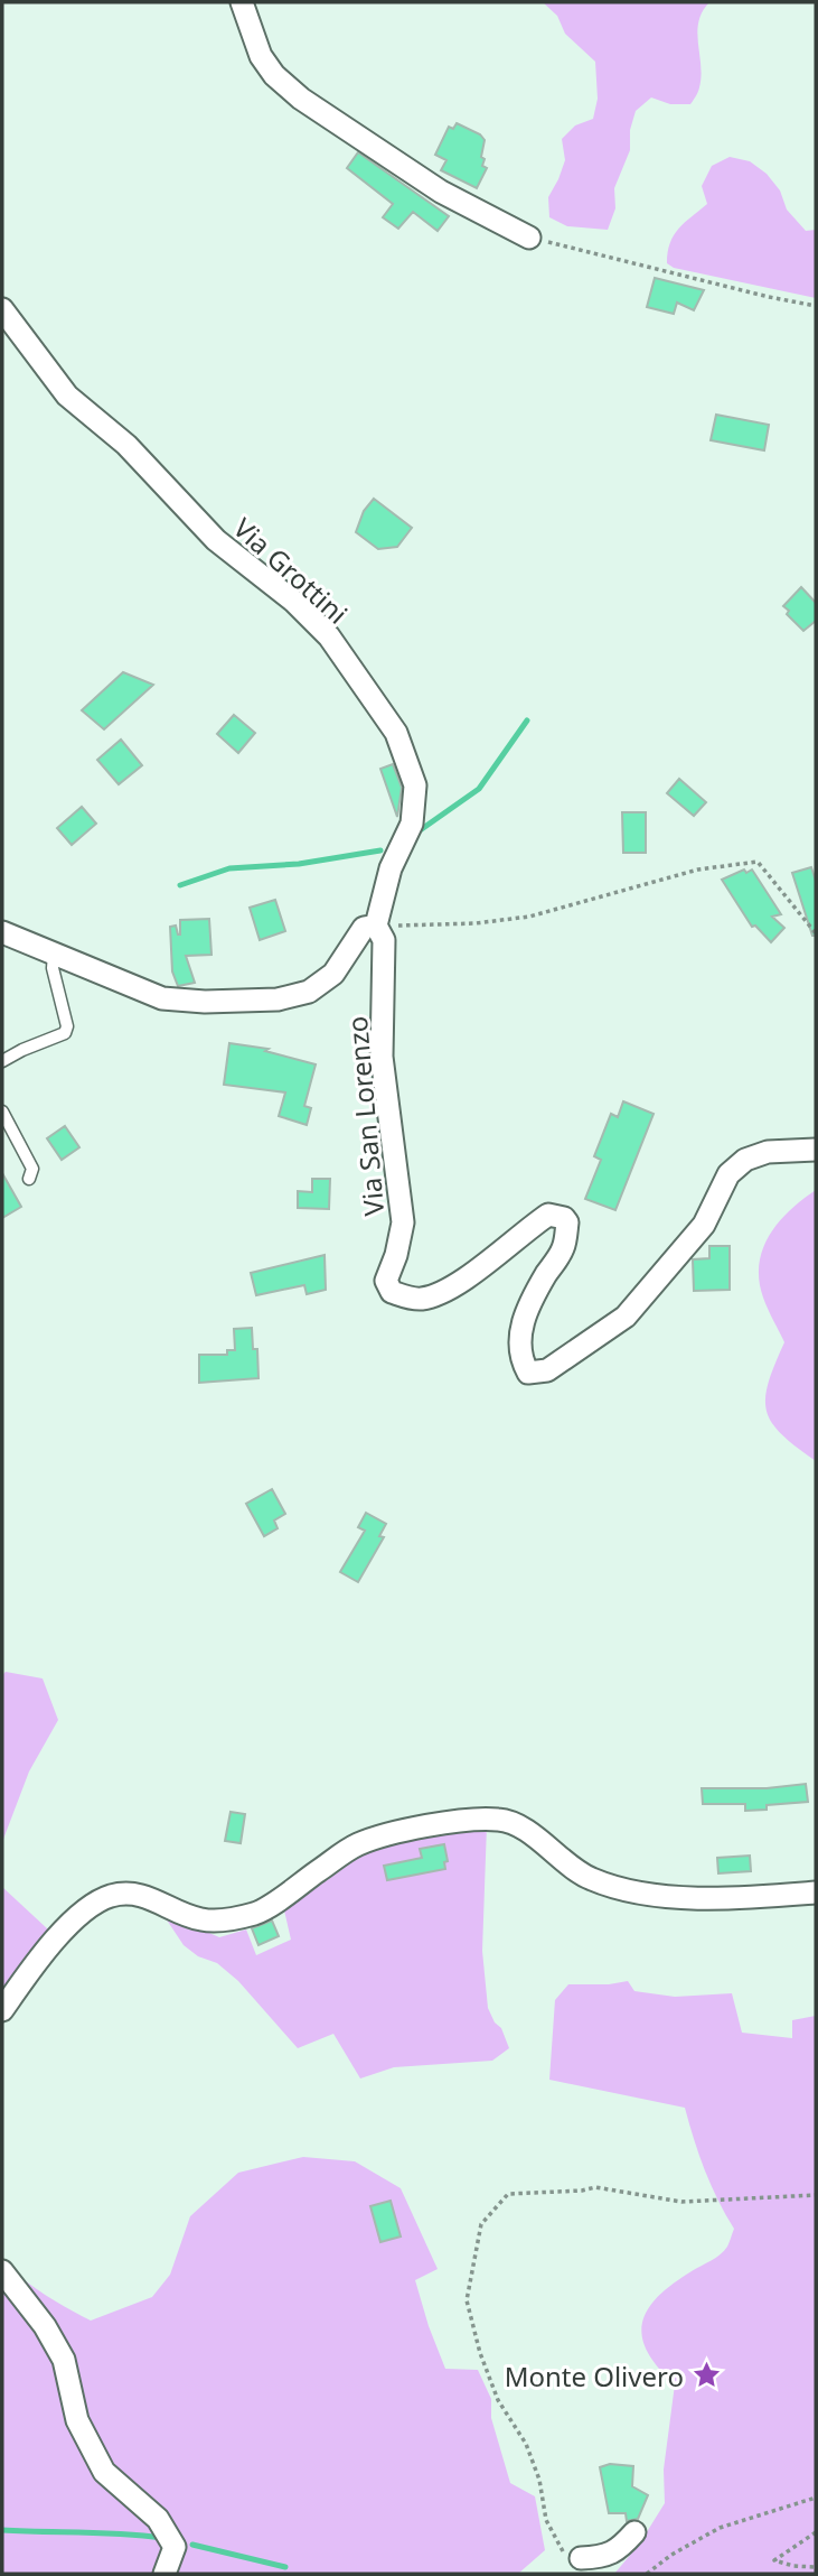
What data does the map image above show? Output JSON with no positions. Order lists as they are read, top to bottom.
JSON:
{
  "streets": {
    "street": ["Via Grottini", "Via San Lorenzo"]
  },
  "crossings": [
    ["Via Grottini", "Via San Lorenzo"]
  ],
  "places": {
    "place": ["Monte Olivero"]
  }
}
